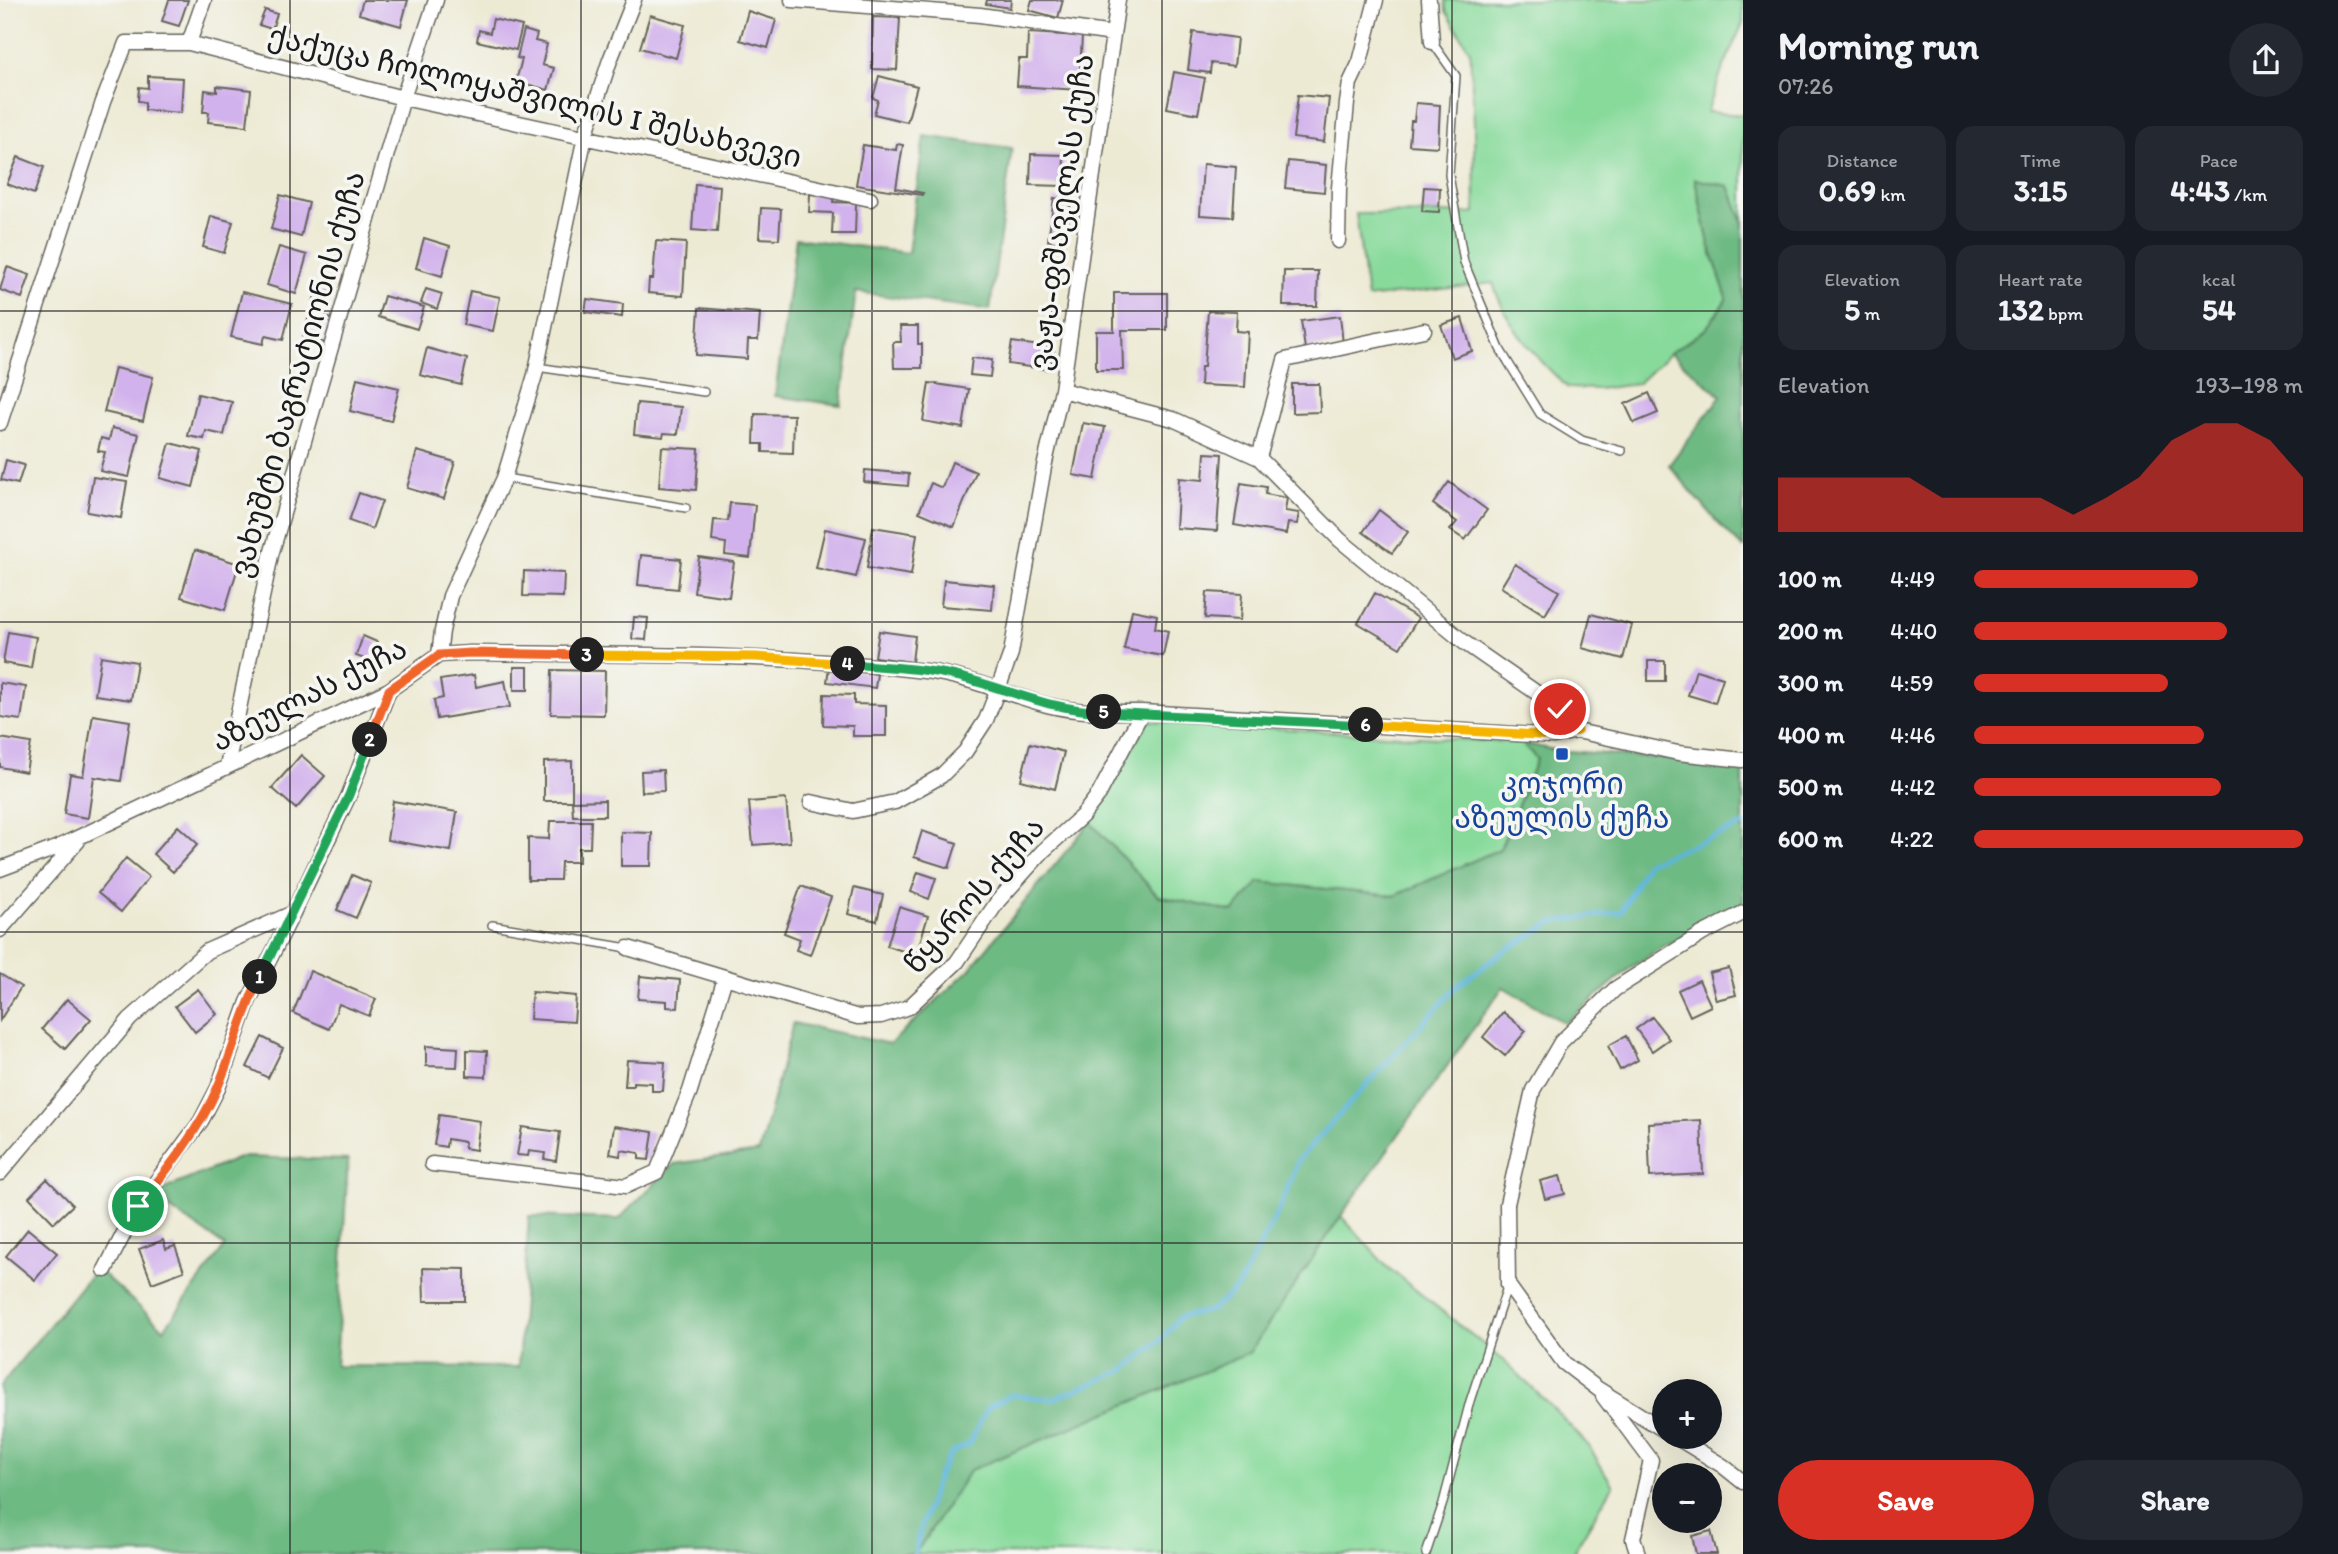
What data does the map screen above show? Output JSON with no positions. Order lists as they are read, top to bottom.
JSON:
{
  "streets": {
    "street": [
      "ქაქუცა ჩოლოყაშვილის I შესახვევი",
      "ვაჟა-ფშაველას ქუჩა",
      "ვახუშტი ბაგრატიონის ქუჩა",
      "აზეულას ქუჩა",
      "წყაროს ქუჩა"
    ]
  },
  "crossings": [
    ["ქაქუცა ჩოლოყაშვილის I შესახვევი", "ვახუშტი ბაგრატიონის ქუჩა"],
    ["ვაჟა-ფშაველას ქუჩა", "აზეულას ქუჩა"],
    ["ვახუშტი ბაგრატიონის ქუჩა", "აზეულას ქუჩა"],
    ["აზეულას ქუჩა", "წყაროს ქუჩა"]
  ],
  "places": {
    "transit": ["კოჯორი აზეულის ქუჩა"]
  },
  "page": {
    "heading": ["Morning run", "07:26"],
    "stats": [
      ["Distance", "0.69 km"],
      ["Time", "3:15"],
      ["Pace", "4:43 /km"],
      ["Elevation", "5 m"],
      ["Heart rate", "132 bpm"],
      ["kcal", "54"]
    ],
    "chart": ["Elevation", "193–198 m"],
    "list": [
      {
        "name": "100 m",
        "note": "4:49"
      },
      {
        "name": "200 m",
        "note": "4:40"
      },
      {
        "name": "300 m",
        "note": "4:59"
      },
      {
        "name": "400 m",
        "note": "4:46"
      },
      {
        "name": "500 m",
        "note": "4:42"
      },
      {
        "name": "600 m",
        "note": "4:22"
      }
    ],
    "pins": [
      "3",
      "4",
      "5",
      "6",
      "2",
      "1"
    ],
    "map_buttons": ["+", "−"],
    "buttons": ["Save", "Share"]
  }
}
